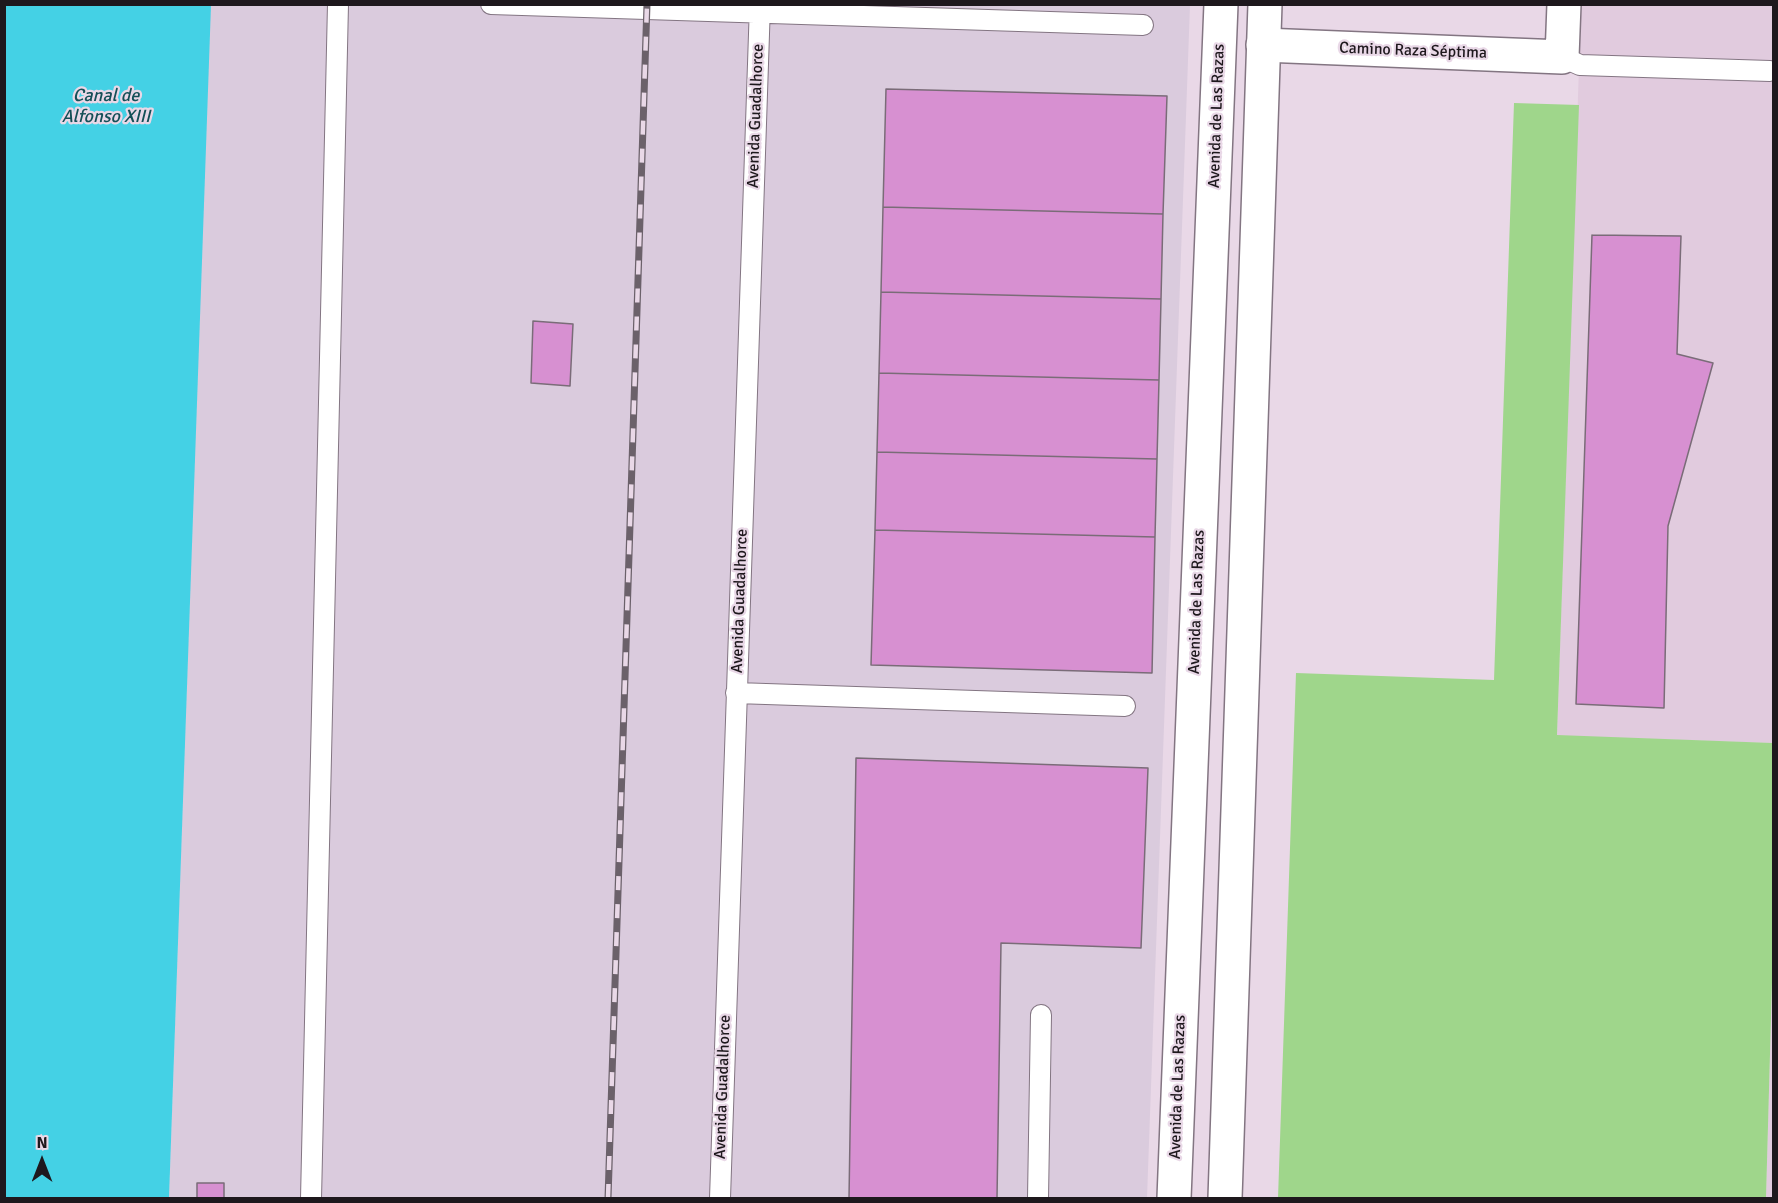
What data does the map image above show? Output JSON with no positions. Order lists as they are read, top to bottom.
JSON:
{
  "streets": {
    "main road": ["Camino Raza Séptima", "Avenida de Las Razas"],
    "lane": ["Avenida Guadalhorce"]
  },
  "water": ["Canal de Alfonso XIII"],
  "north": "top"
}
